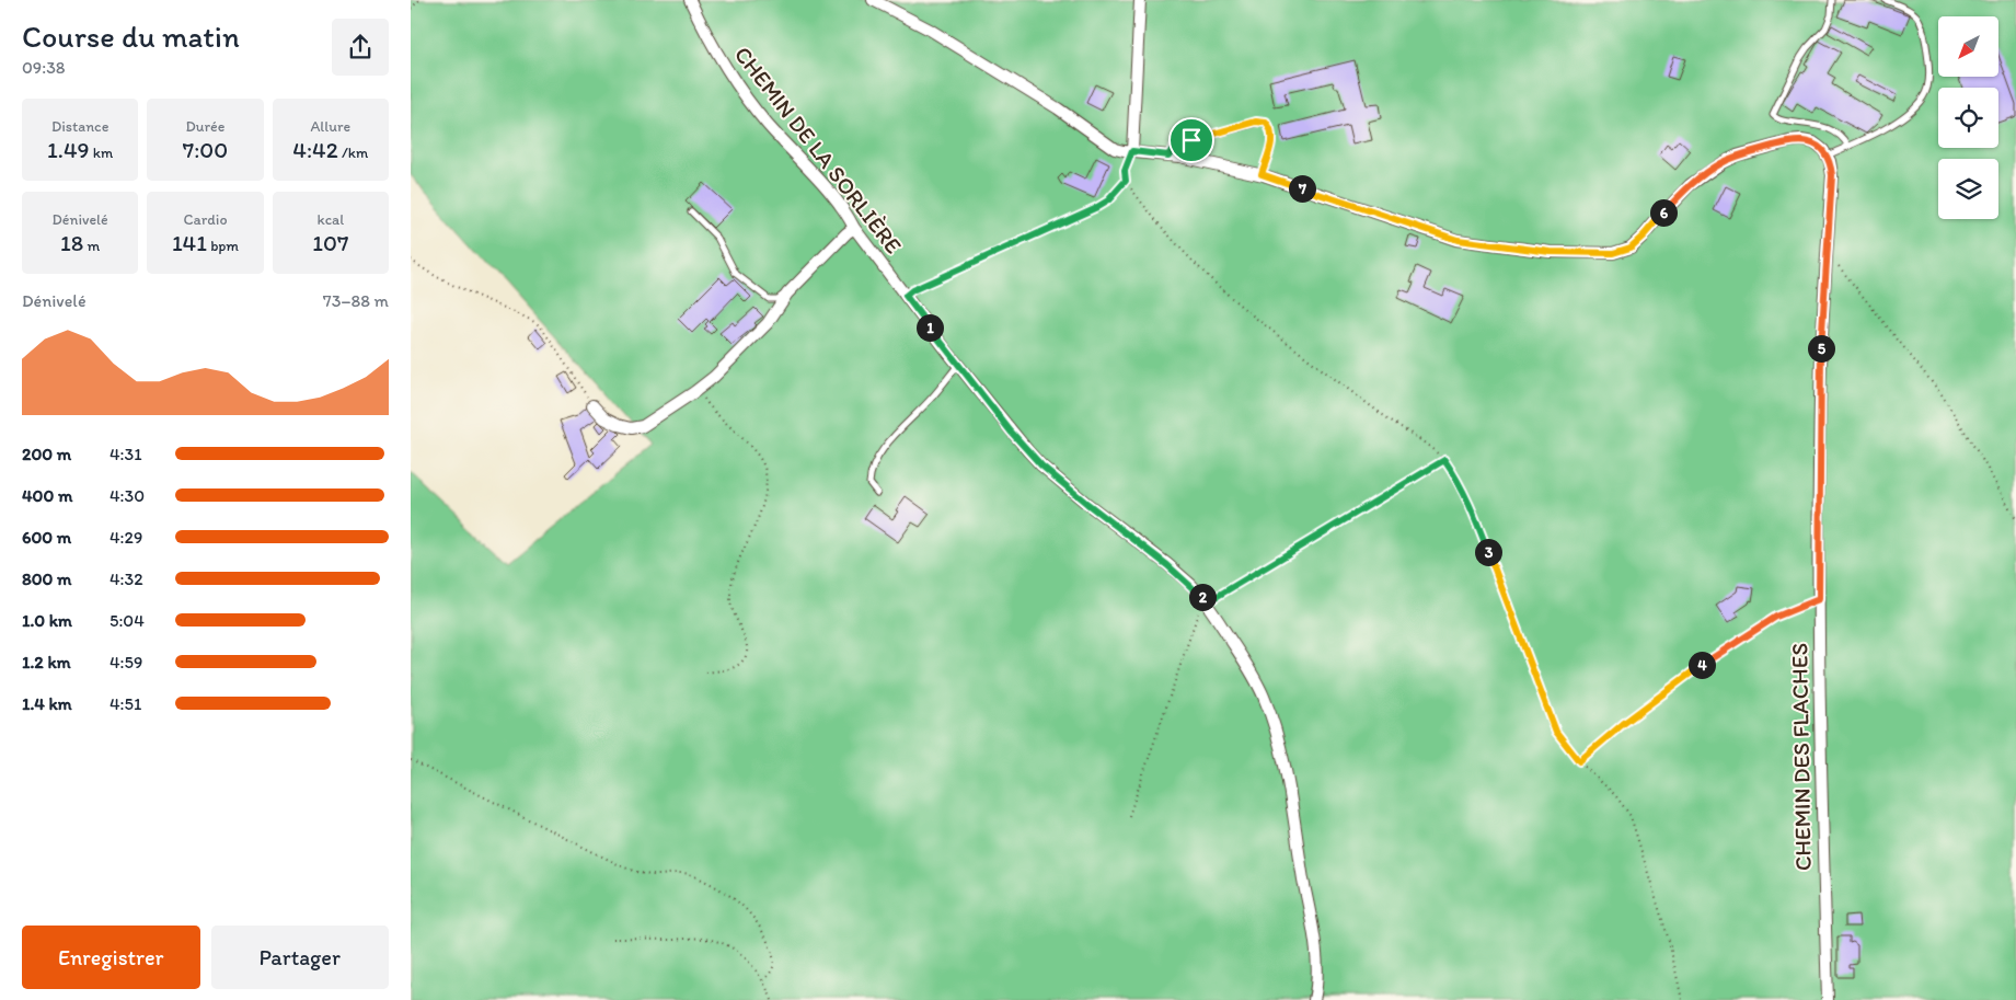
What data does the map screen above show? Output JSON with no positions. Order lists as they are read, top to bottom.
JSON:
{
  "streets": {
    "street": ["CHEMIN DE LA SORLIÈRE", "CHEMIN DES FLACHES"]
  },
  "north": "bottom left",
  "page": {
    "heading": ["Course du matin", "09:38"],
    "stats": [
      ["Distance", "1.49 km"],
      ["Durée", "7:00"],
      ["Allure", "4:42 /km"],
      ["Dénivelé", "18 m"],
      ["Cardio", "141 bpm"],
      ["kcal", "107"]
    ],
    "pins": [
      "7",
      "6",
      "1",
      "5",
      "3",
      "2",
      "4"
    ],
    "chart": ["Dénivelé", "73–88 m"],
    "list": [
      {
        "name": "200 m",
        "note": "4:31"
      },
      {
        "name": "400 m",
        "note": "4:30"
      },
      {
        "name": "600 m",
        "note": "4:29"
      },
      {
        "name": "800 m",
        "note": "4:32"
      },
      {
        "name": "1.0 km",
        "note": "5:04"
      },
      {
        "name": "1.2 km",
        "note": "4:59"
      },
      {
        "name": "1.4 km",
        "note": "4:51"
      }
    ],
    "buttons": ["Enregistrer", "Partager"]
  }
}
